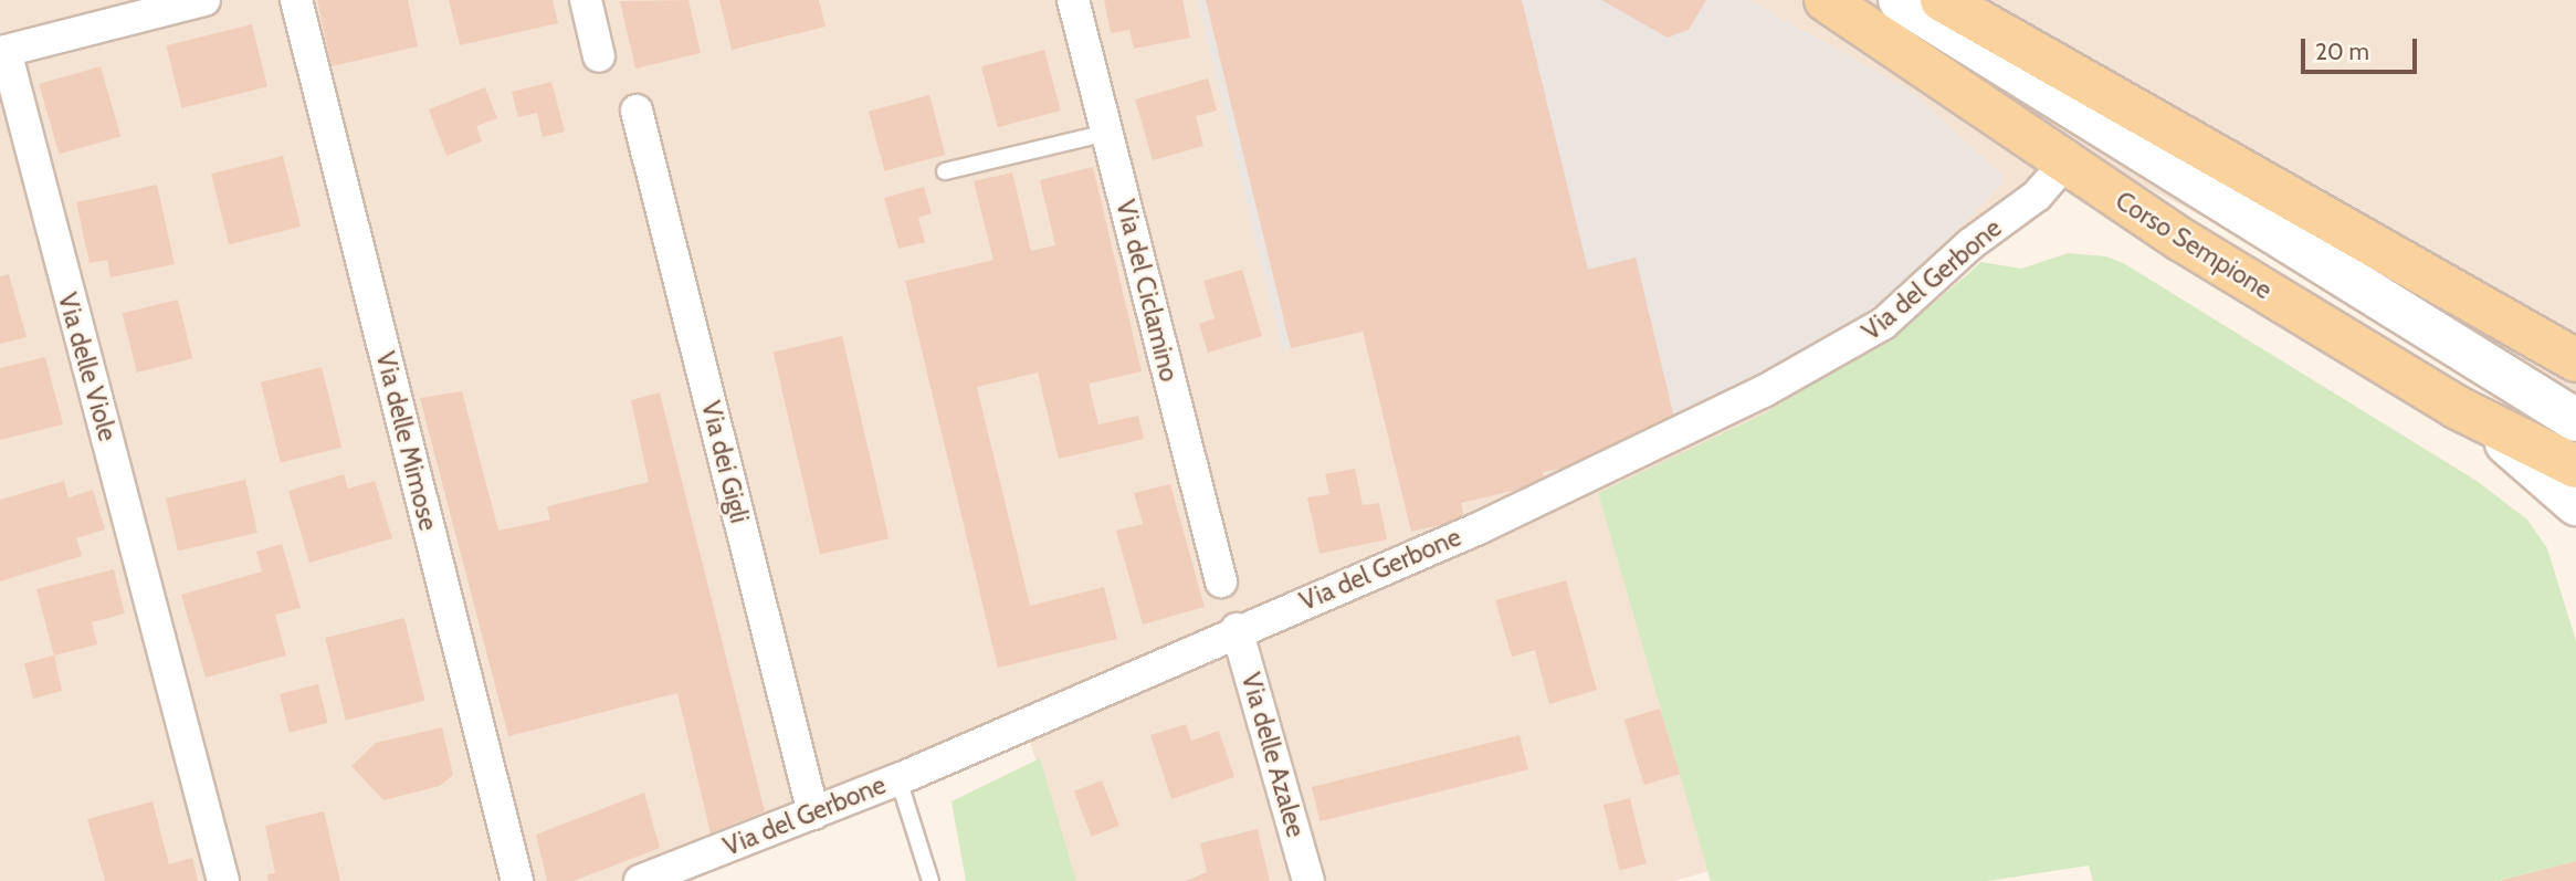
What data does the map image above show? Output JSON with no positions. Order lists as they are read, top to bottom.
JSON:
{
  "streets": {
    "main road": ["Corso Sempione"],
    "street": [
      "Via del Gerbone",
      "Via del Ciclamino",
      "Via delle Viole",
      "Via delle Mimose",
      "Via dei Gigli",
      "Via delle Azalee"
    ]
  },
  "crossings": [
    ["Corso Sempione", "Via del Gerbone"],
    ["Via del Gerbone", "Via dei Gigli"],
    ["Via del Gerbone", "Via delle Azalee"]
  ],
  "scale_bar": "20 m"
}
